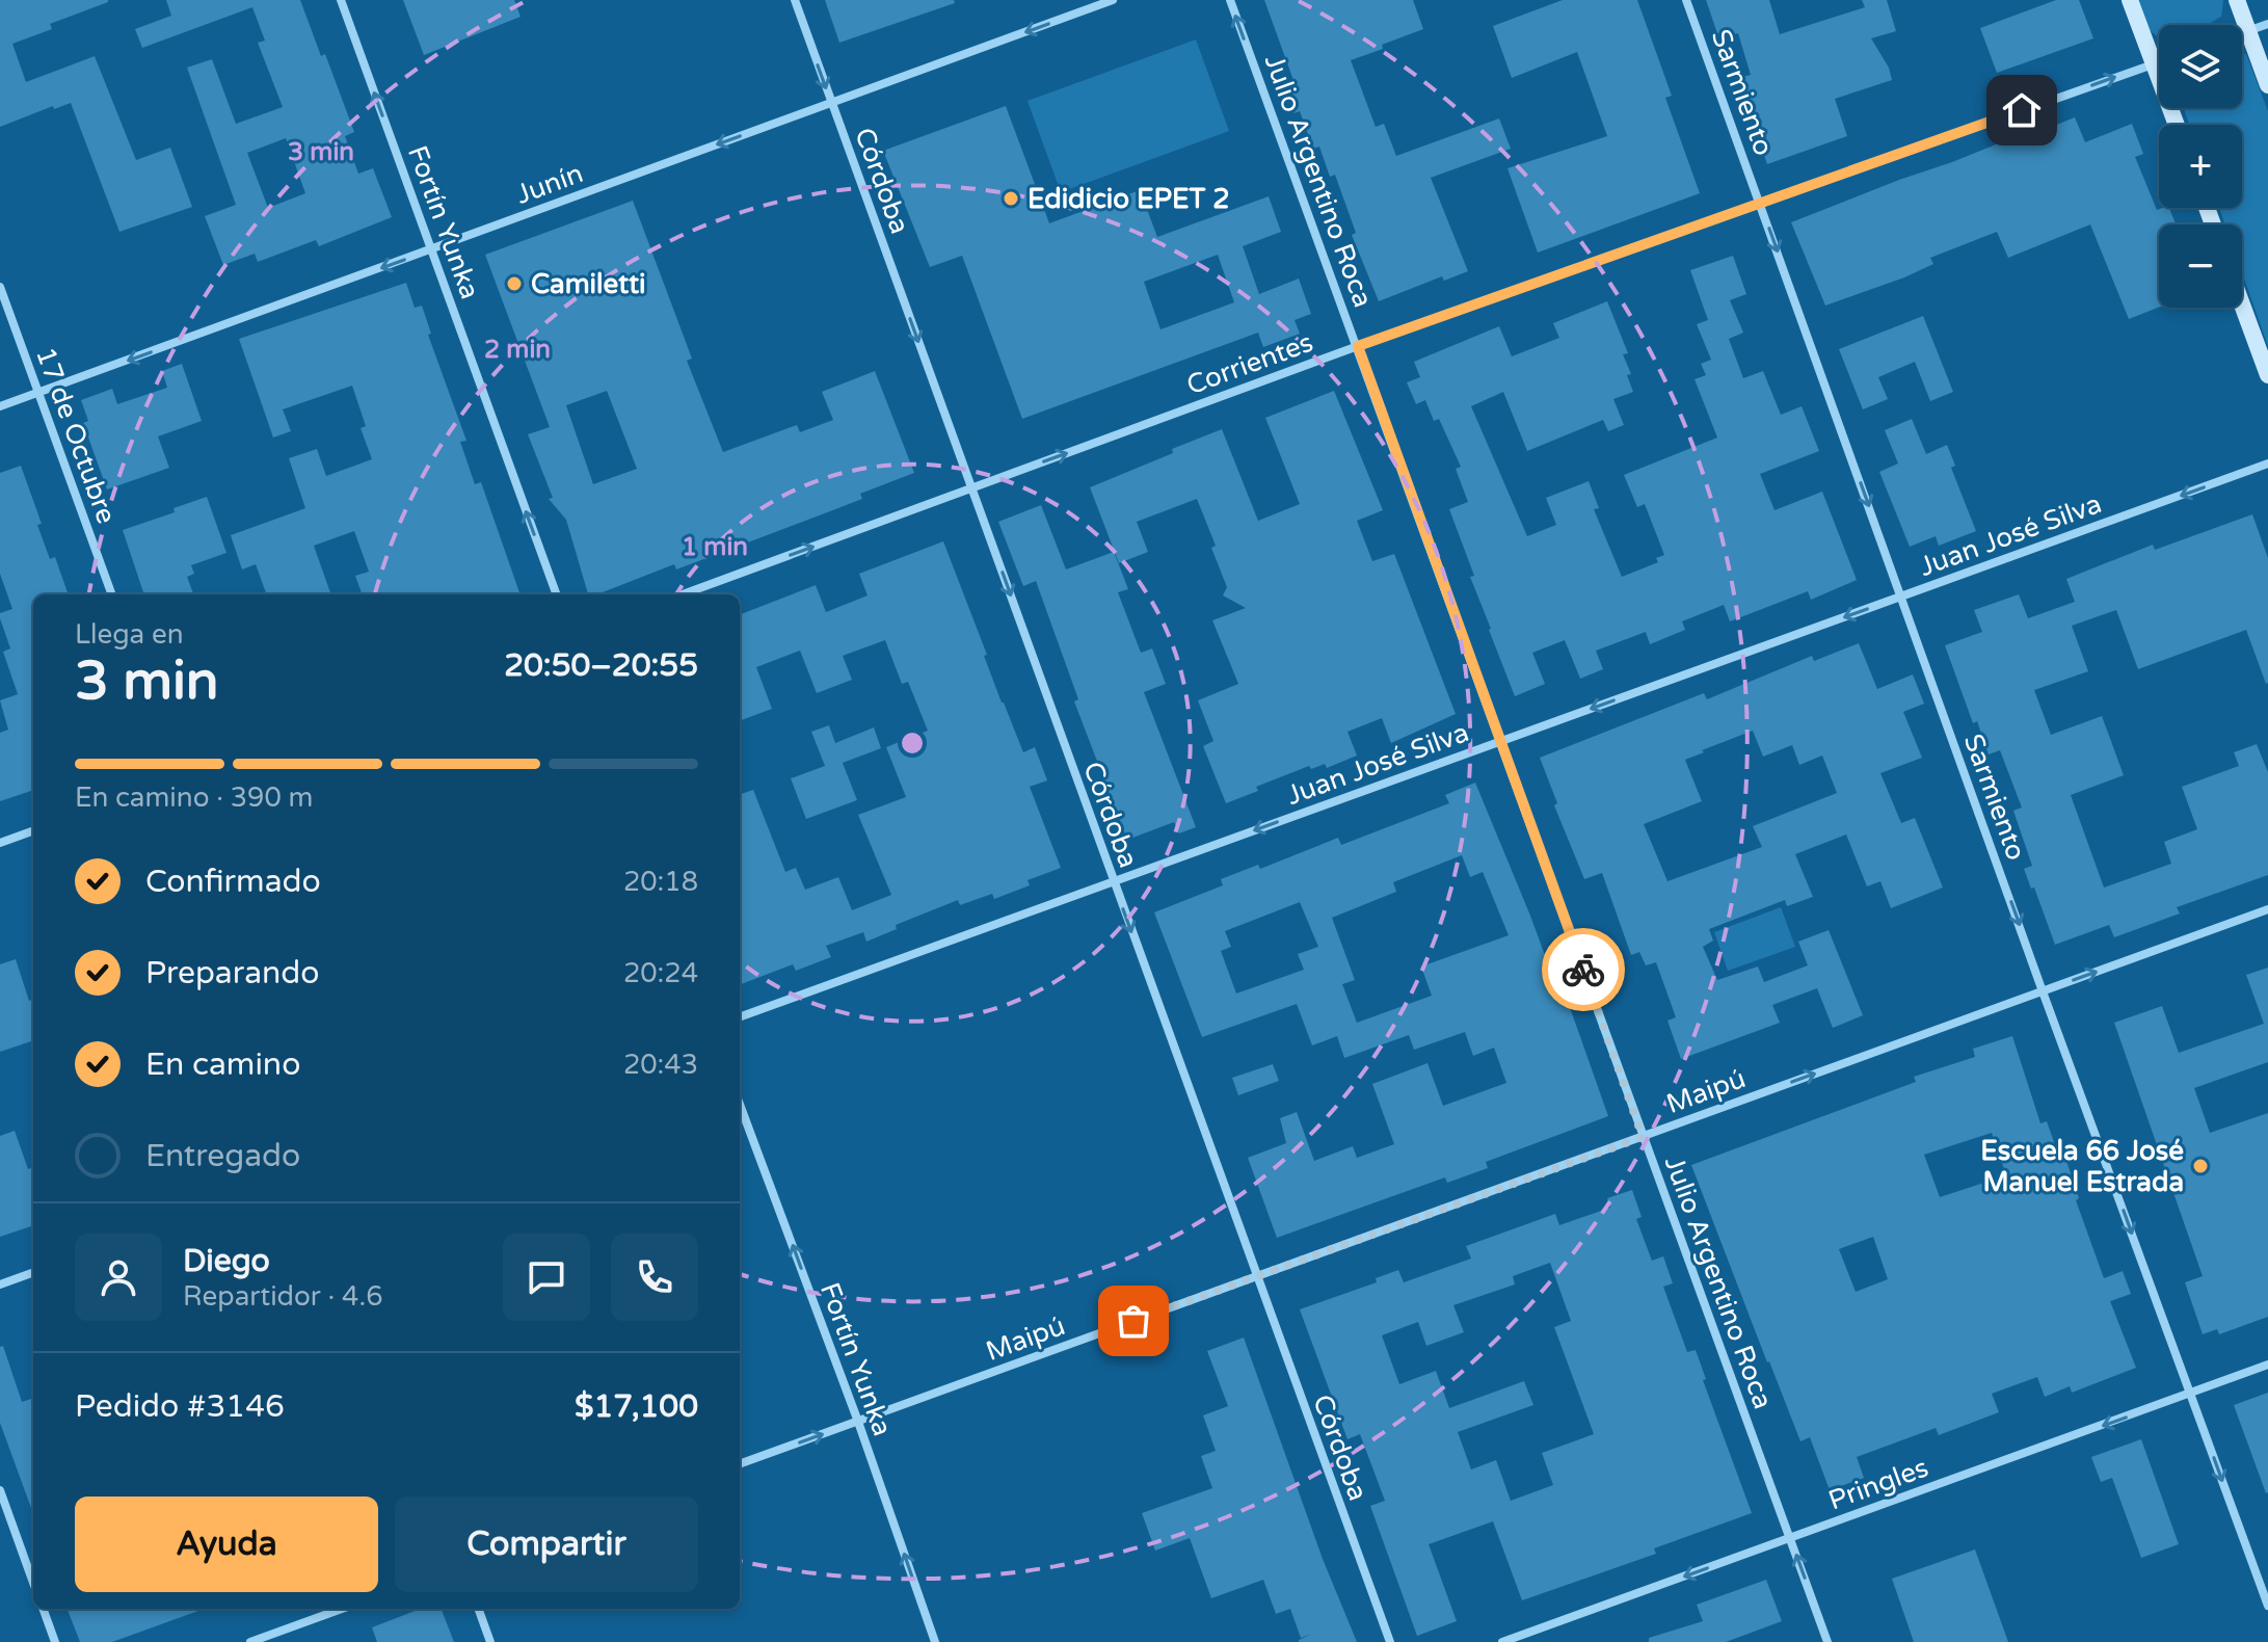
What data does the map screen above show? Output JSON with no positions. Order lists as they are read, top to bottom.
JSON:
{
  "streets": {
    "street": [
      "Sarmiento",
      "Córdoba",
      "Julio Argentino Roca",
      "Junín",
      "Fortín Yunka",
      "Corrientes",
      "17 de Octubre",
      "Juan José Silva",
      "Maipú",
      "Pringles"
    ]
  },
  "crossings": [
    ["Sarmiento", "Corrientes"],
    ["Sarmiento", "Juan José Silva"],
    ["Sarmiento", "Maipú"],
    ["Sarmiento", "Pringles"],
    ["Córdoba", "Junín"],
    ["Córdoba", "Corrientes"],
    ["Córdoba", "Juan José Silva"],
    ["Córdoba", "Maipú"],
    ["Julio Argentino Roca", "Corrientes"],
    ["Julio Argentino Roca", "Juan José Silva"],
    ["Julio Argentino Roca", "Maipú"],
    ["Julio Argentino Roca", "Pringles"],
    ["Junín", "Fortín Yunka"],
    ["Junín", "17 de Octubre"],
    ["Fortín Yunka", "Maipú"]
  ],
  "one_way": [
    "Sarmiento",
    "Córdoba",
    "Junín",
    "Fortín Yunka",
    "Corrientes",
    "Juan José Silva",
    "Maipú",
    "Pringles"
  ],
  "places": ["Edidicio EPET 2", "Camiletti", "Escuela 66 José Manuel Estrada"],
  "page": {
    "map_buttons": ["+", "−"],
    "heading": ["3 min", "Llega en", "20:50–20:55"],
    "panel": [
      "Diego",
      "Repartidor · 4.6",
      "Pedido #3146",
      "$17,100"
    ],
    "bar": "En camino · 390 m",
    "list": [
      ["Confirmado", "20:18"],
      ["Preparando", "20:24"],
      ["En camino", "20:43"],
      "Entregado"
    ],
    "buttons": ["Ayuda", "Compartir"]
  },
  "rings": ["3 min", "2 min", "1 min"]
}
